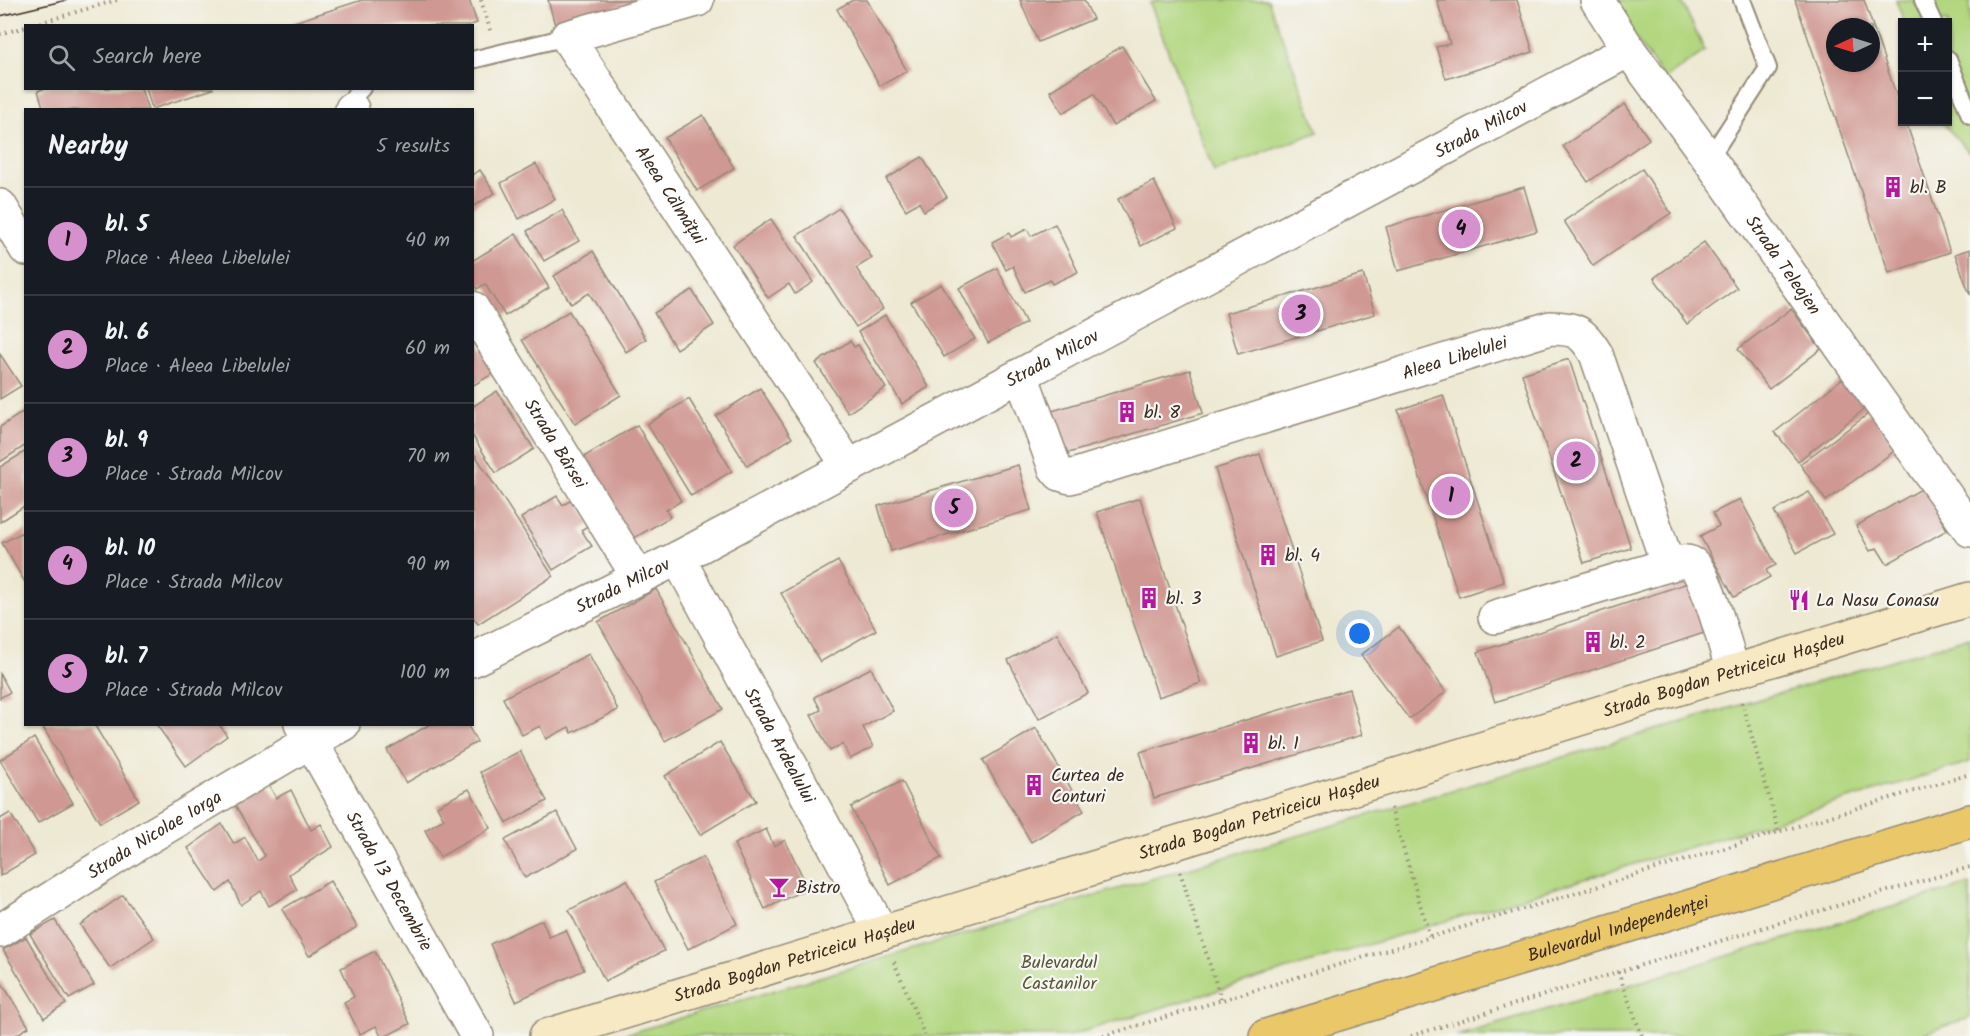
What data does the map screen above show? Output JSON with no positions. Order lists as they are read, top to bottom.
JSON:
{
  "streets": {
    "main road": ["Bulevardul Independenței"],
    "street": [
      "Strada Milcov",
      "Aleea Călmățui",
      "Strada Teleajen",
      "Aleea Libelulei",
      "Strada Bârsei",
      "Strada Bogdan Petriceicu Hașdeu",
      "Strada Ardealului",
      "Strada Nicolae Iorga",
      "Strada 13 Decembrie"
    ]
  },
  "crossings": [
    ["Strada Milcov", "Aleea Călmățui"],
    ["Strada Milcov", "Strada Teleajen"],
    ["Strada Milcov", "Aleea Libelulei"],
    ["Strada Milcov", "Strada Bârsei"],
    ["Strada Milcov", "Strada Ardealului"],
    ["Strada Bogdan Petriceicu Hașdeu", "Strada Ardealului"],
    ["Strada Nicolae Iorga", "Strada 13 Decembrie"]
  ],
  "parks": ["Bulevardul Castanilor"],
  "places": {
    "building": [
      "bl. B",
      "bl. 8",
      "bl. 4",
      "bl. 3",
      "bl. 2",
      "bl. 1",
      "Curtea de Conturi"
    ],
    "restaurant": ["La Nasu Conasu"],
    "bar": ["Bistro"]
  },
  "north": "left",
  "page": {
    "map_buttons": ["+", "−"],
    "search": "Search here",
    "heading": ["Nearby", "5 results"],
    "list": [
      {
        "mark": "1",
        "name": "bl. 5",
        "note": "Place · Aleea Libelulei",
        "value": "40 m"
      },
      {
        "mark": "2",
        "name": "bl. 6",
        "note": "Place · Aleea Libelulei",
        "value": "60 m"
      },
      {
        "mark": "3",
        "name": "bl. 9",
        "note": "Place · Strada Milcov",
        "value": "70 m"
      },
      {
        "mark": "4",
        "name": "bl. 10",
        "note": "Place · Strada Milcov",
        "value": "90 m"
      },
      {
        "mark": "5",
        "name": "bl. 7",
        "note": "Place · Strada Milcov",
        "value": "100 m"
      }
    ],
    "pins": [
      "4",
      "3",
      "2",
      "1",
      "5"
    ]
  }
}
